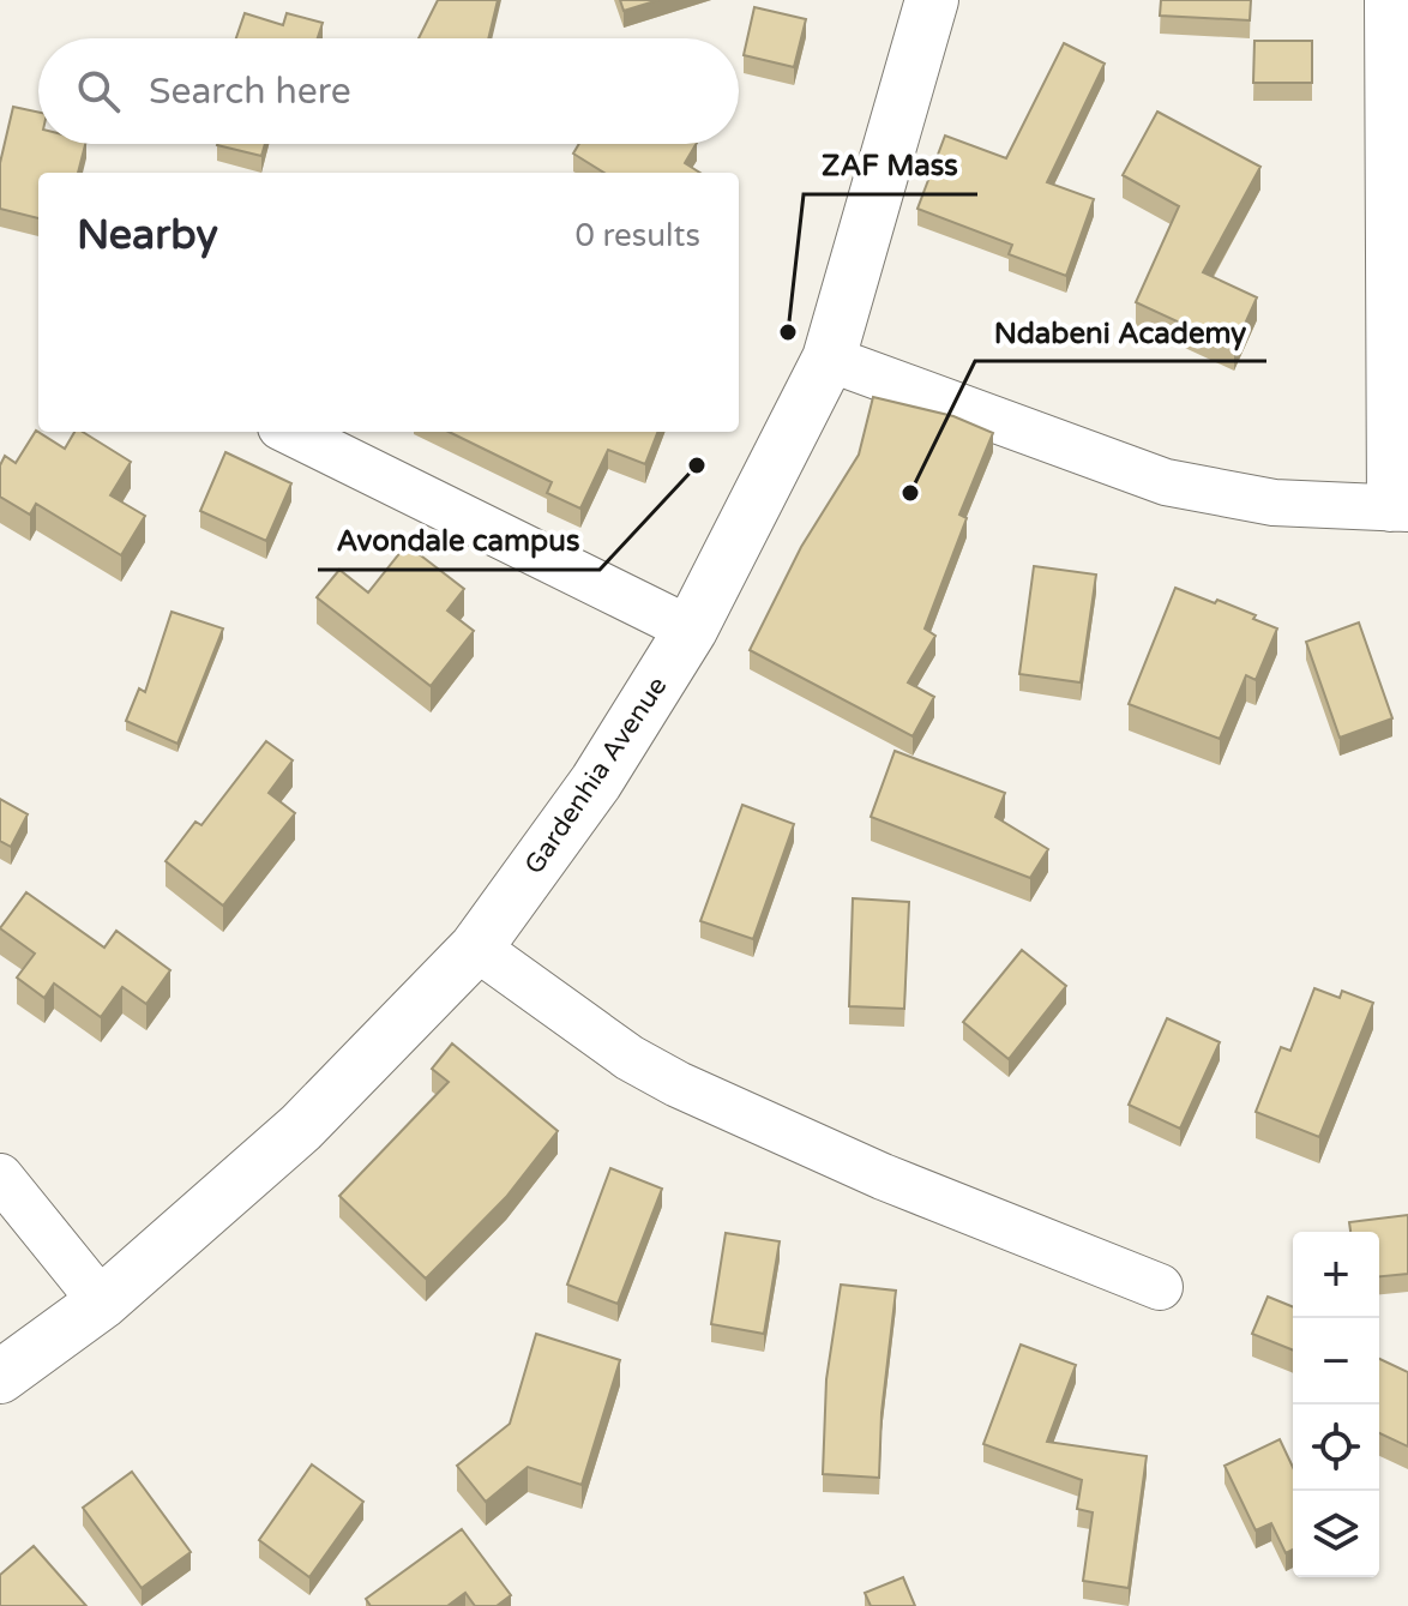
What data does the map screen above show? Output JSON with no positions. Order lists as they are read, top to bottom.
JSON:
{
  "streets": {
    "main road": ["Gardenhia Avenue"]
  },
  "places": ["ZAF Mass", "Avondale campus", "Ndabeni Academy"],
  "page": {
    "search": "Search here",
    "heading": ["Nearby", "0 results"],
    "map_buttons": ["+", "−"]
  }
}
